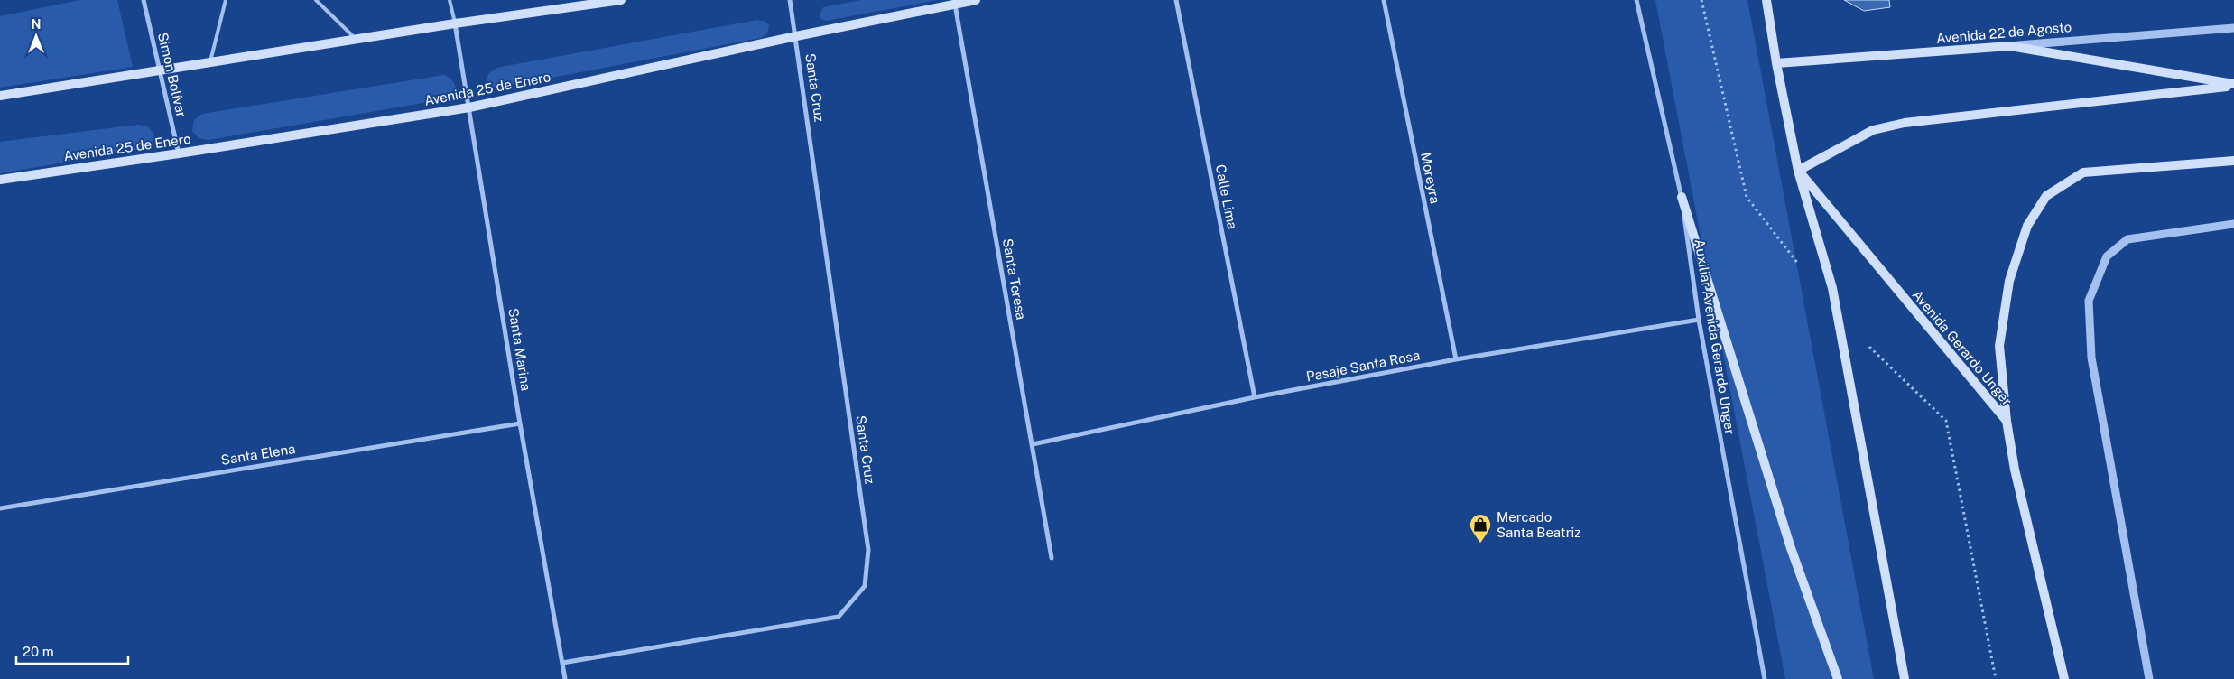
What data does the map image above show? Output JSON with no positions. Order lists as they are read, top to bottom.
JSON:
{
  "streets": {
    "main road": ["Avenida 22 de Agosto", "Avenida 25 de Enero", "Avenida Gerardo Unger"],
    "street": [
      "Simon Bolívar",
      "Santa Cruz",
      "Moreyra",
      "Calle Lima",
      "Santa Teresa",
      "Auxiliar Avenida Gerardo Unger",
      "Santa Marina",
      "Pasaje Santa Rosa",
      "Santa Elena"
    ]
  },
  "crossings": [
    ["Avenida 22 de Agosto", "Avenida Gerardo Unger"],
    ["Simon Bolívar", "Avenida 25 de Enero"],
    ["Santa Cruz", "Avenida 25 de Enero"],
    ["Santa Cruz", "Santa Marina"],
    ["Avenida 25 de Enero", "Santa Teresa"],
    ["Avenida 25 de Enero", "Santa Marina"],
    ["Moreyra", "Pasaje Santa Rosa"],
    ["Calle Lima", "Pasaje Santa Rosa"],
    ["Santa Teresa", "Pasaje Santa Rosa"],
    ["Auxiliar Avenida Gerardo Unger", "Pasaje Santa Rosa"],
    ["Santa Marina", "Santa Elena"]
  ],
  "places": {
    "shop": ["Mercado Santa Beatriz"]
  },
  "scale_bar": "20 m",
  "north": "top"
}
